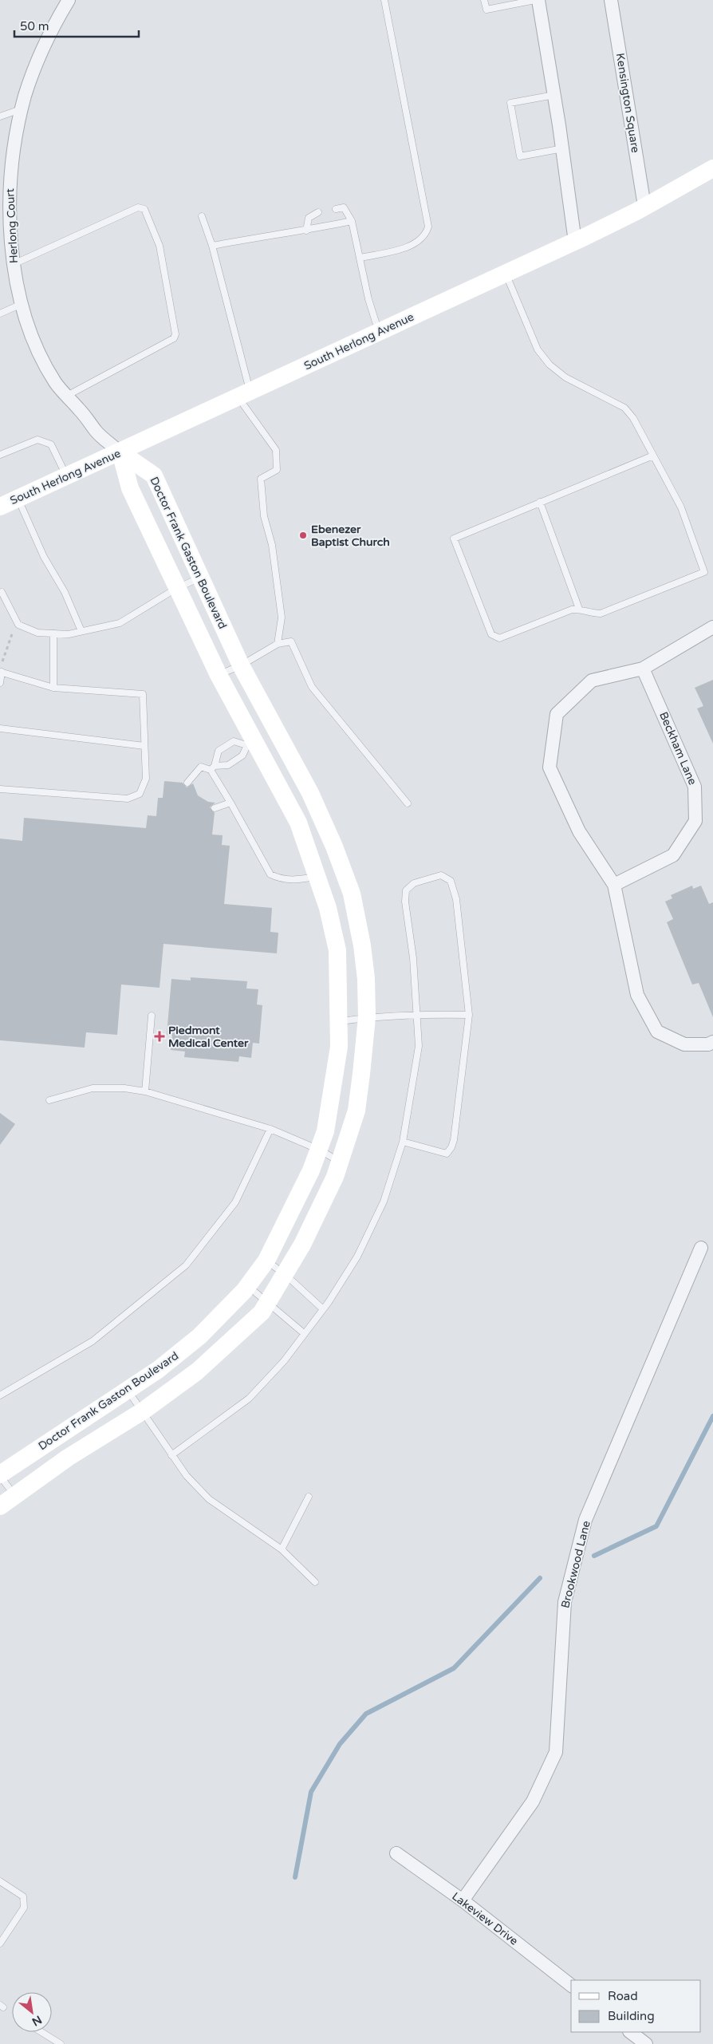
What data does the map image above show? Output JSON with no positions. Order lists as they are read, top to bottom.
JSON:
{
  "streets": {
    "street": [
      "Kensington Square",
      "Herlong Court",
      "South Herlong Avenue",
      "Doctor Frank Gaston Boulevard",
      "Beckham Lane",
      "Brookwood Lane",
      "Lakeview Drive"
    ]
  },
  "crossings": [
    ["Kensington Square", "South Herlong Avenue"],
    ["Herlong Court", "South Herlong Avenue"],
    ["Herlong Court", "Doctor Frank Gaston Boulevard"],
    ["South Herlong Avenue", "Doctor Frank Gaston Boulevard"],
    ["Brookwood Lane", "Lakeview Drive"]
  ],
  "places": {
    "other": ["Ebenezer Baptist Church"],
    "health": ["Piedmont Medical Center"]
  },
  "legend": ["Road", "Building"],
  "scale_bar": "50 m",
  "north": "bottom right"
}
